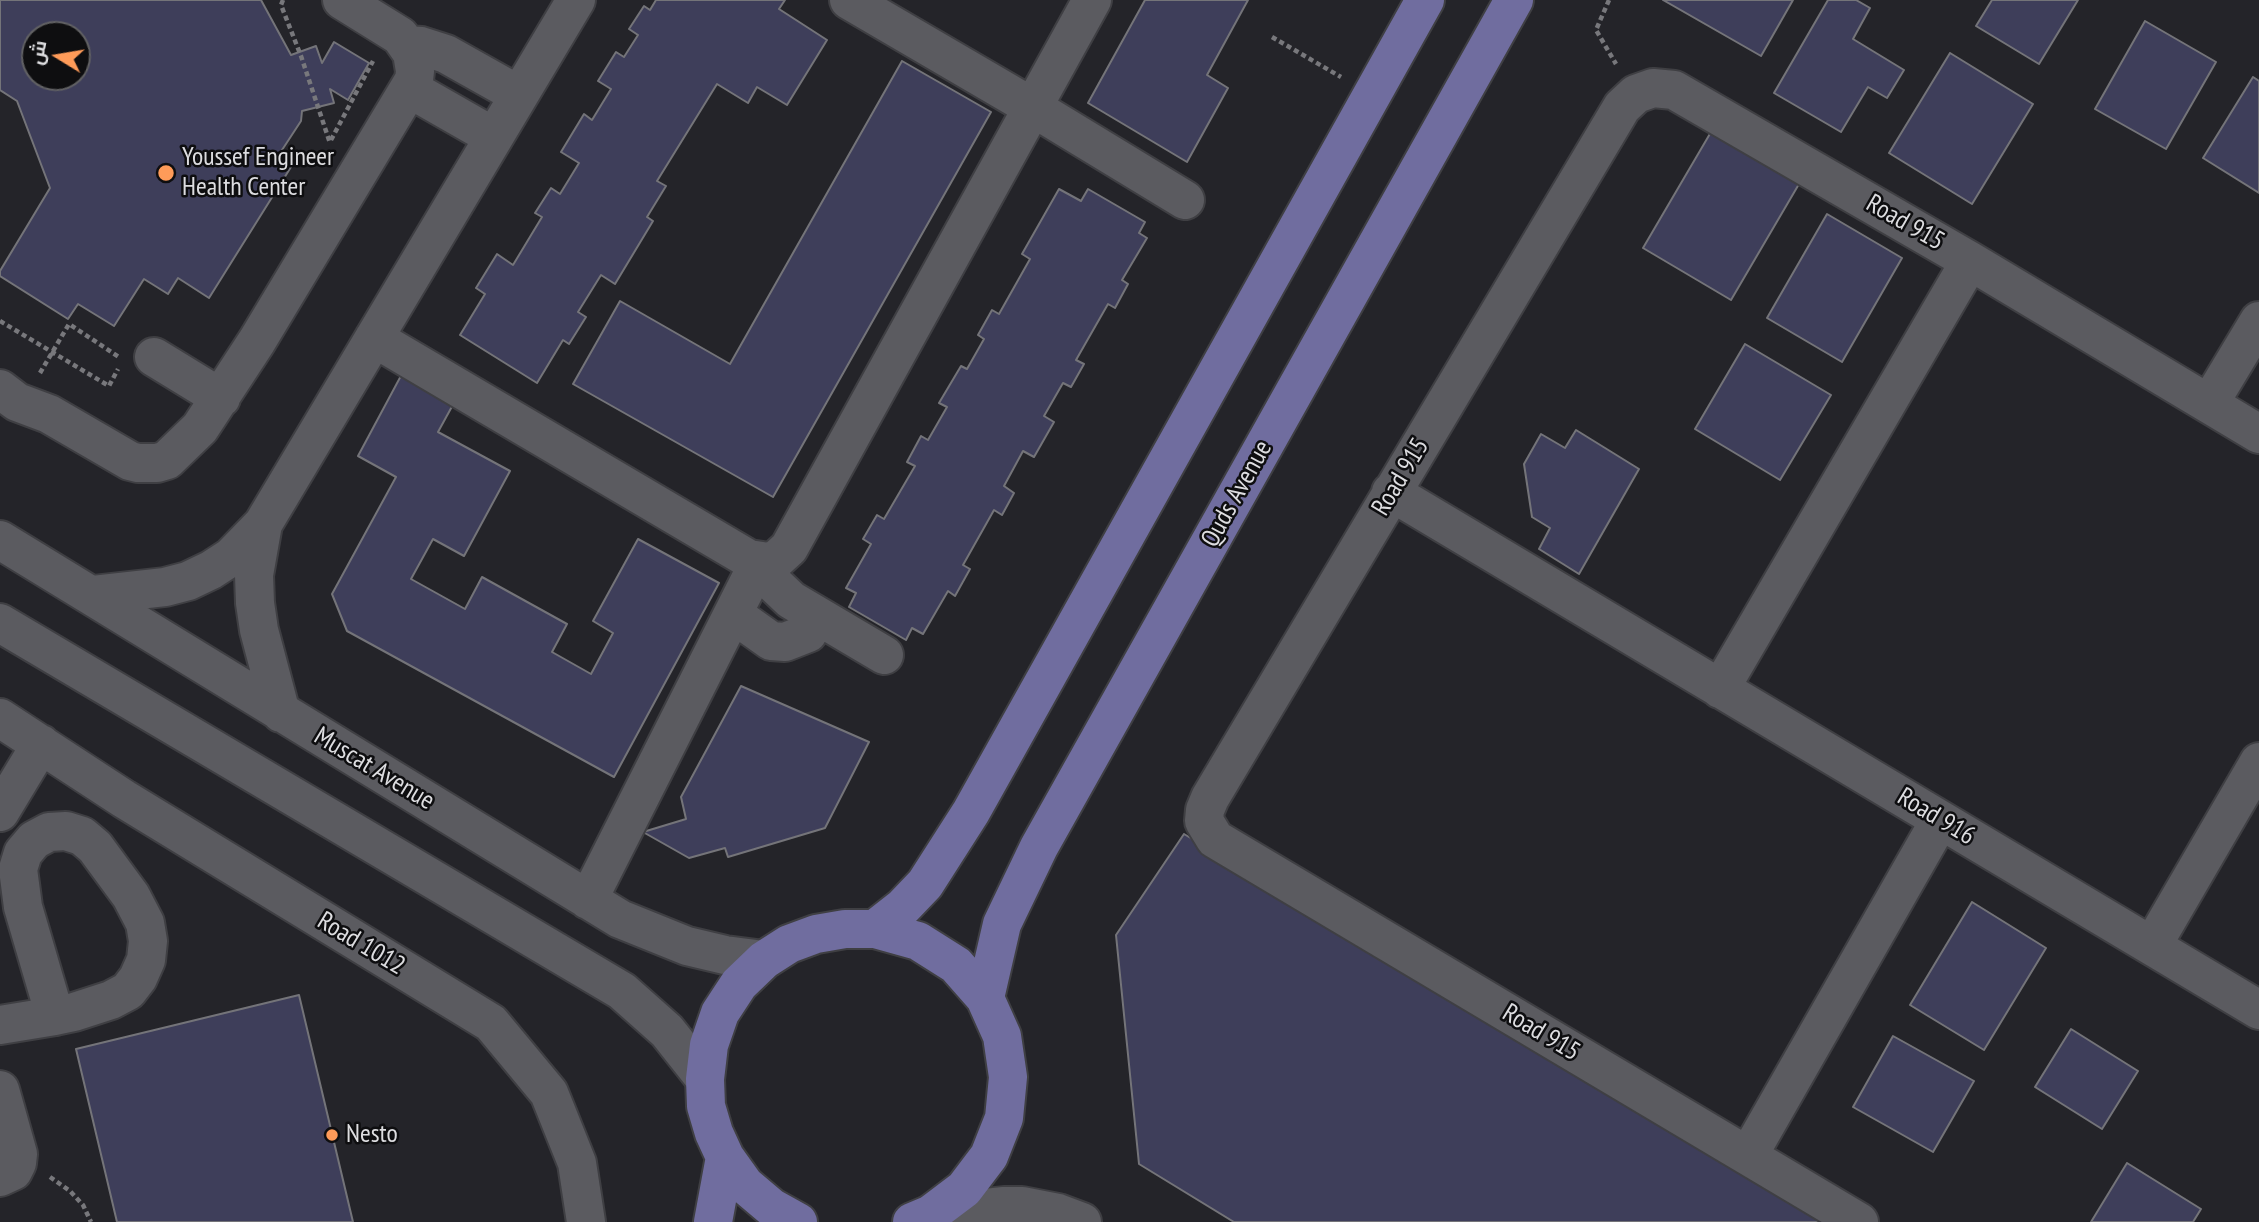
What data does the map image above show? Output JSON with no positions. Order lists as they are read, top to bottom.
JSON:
{
  "streets": {
    "main road": ["Quds Avenue"],
    "street": [
      "Road 915",
      "Muscat Avenue",
      "Road 916",
      "Road 1012"
    ]
  },
  "crossings": [
    ["Road 915", "Road 916"]
  ],
  "places": ["Youssef Engineer Health Center", "Nesto"],
  "north": "left"
}
